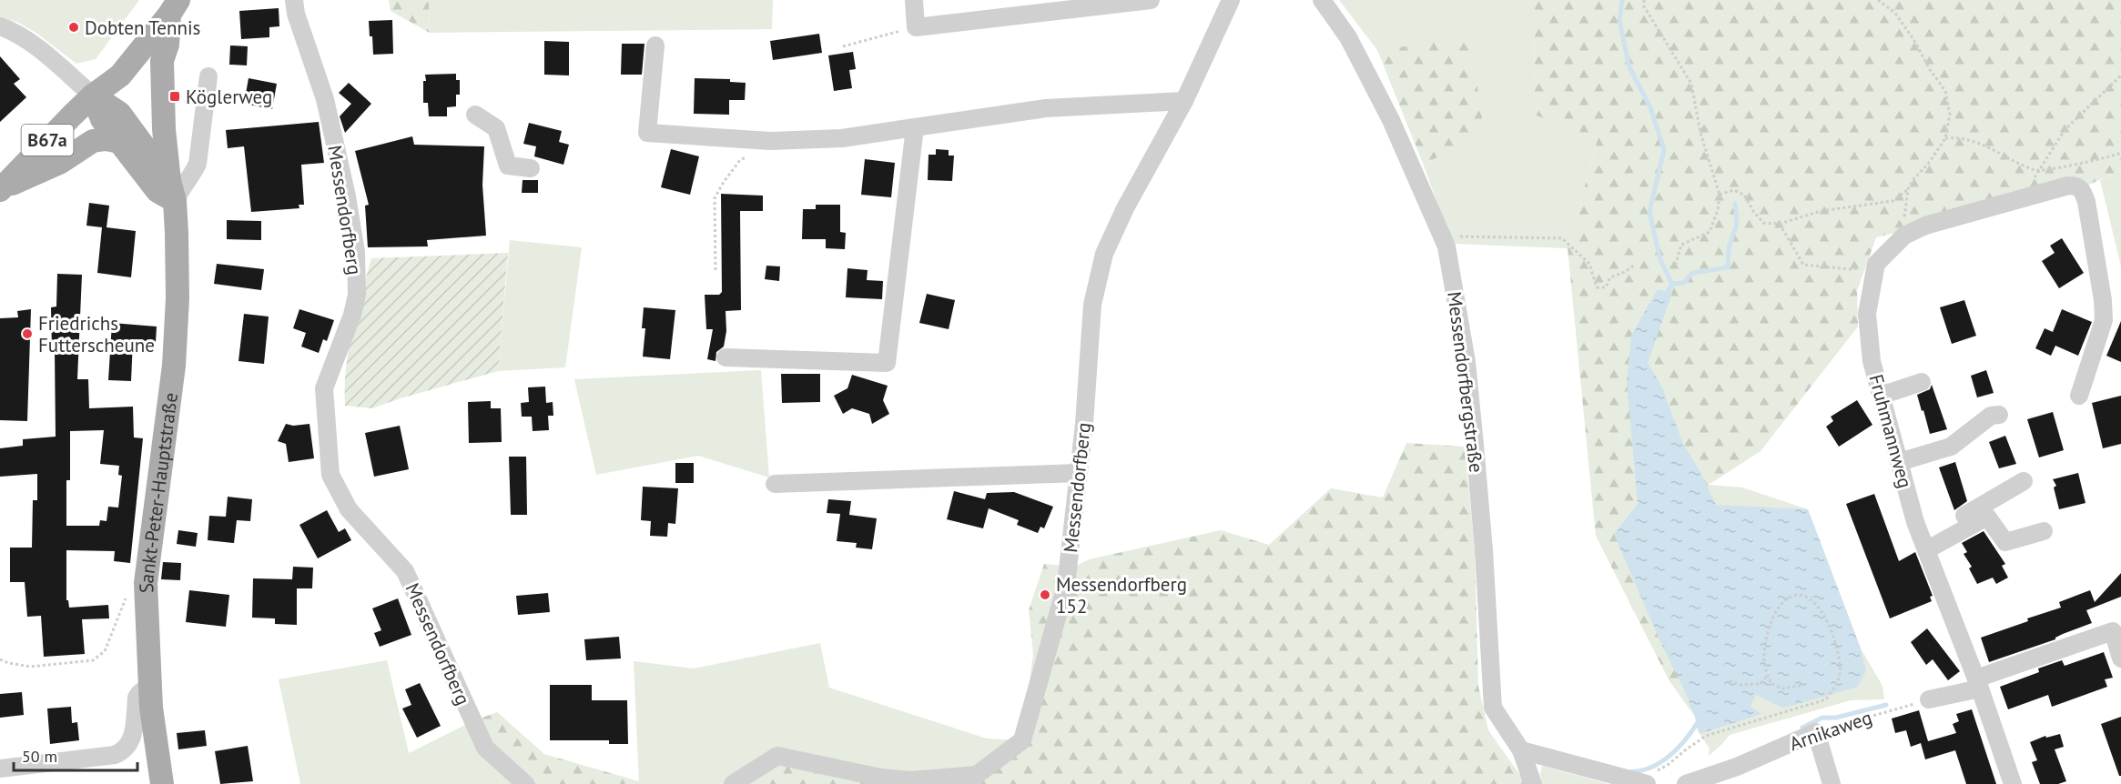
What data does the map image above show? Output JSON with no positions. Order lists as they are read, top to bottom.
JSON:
{
  "streets": {
    "main road": ["B67a", "Sankt-Peter-Hauptstraße"],
    "street": [
      "Messendorfberg",
      "Messendorfbergstraße",
      "Fruhmannweg",
      "Arnikaweg"
    ]
  },
  "crossings": [
    ["B67a", "Sankt-Peter-Hauptstraße"]
  ],
  "places": {
    "other": ["Dobten Tennis", "Friedrichs Futterscheune", "Messendorfberg 152"],
    "transit": ["Köglerweg"]
  },
  "scale_bar": "50 m"
}
